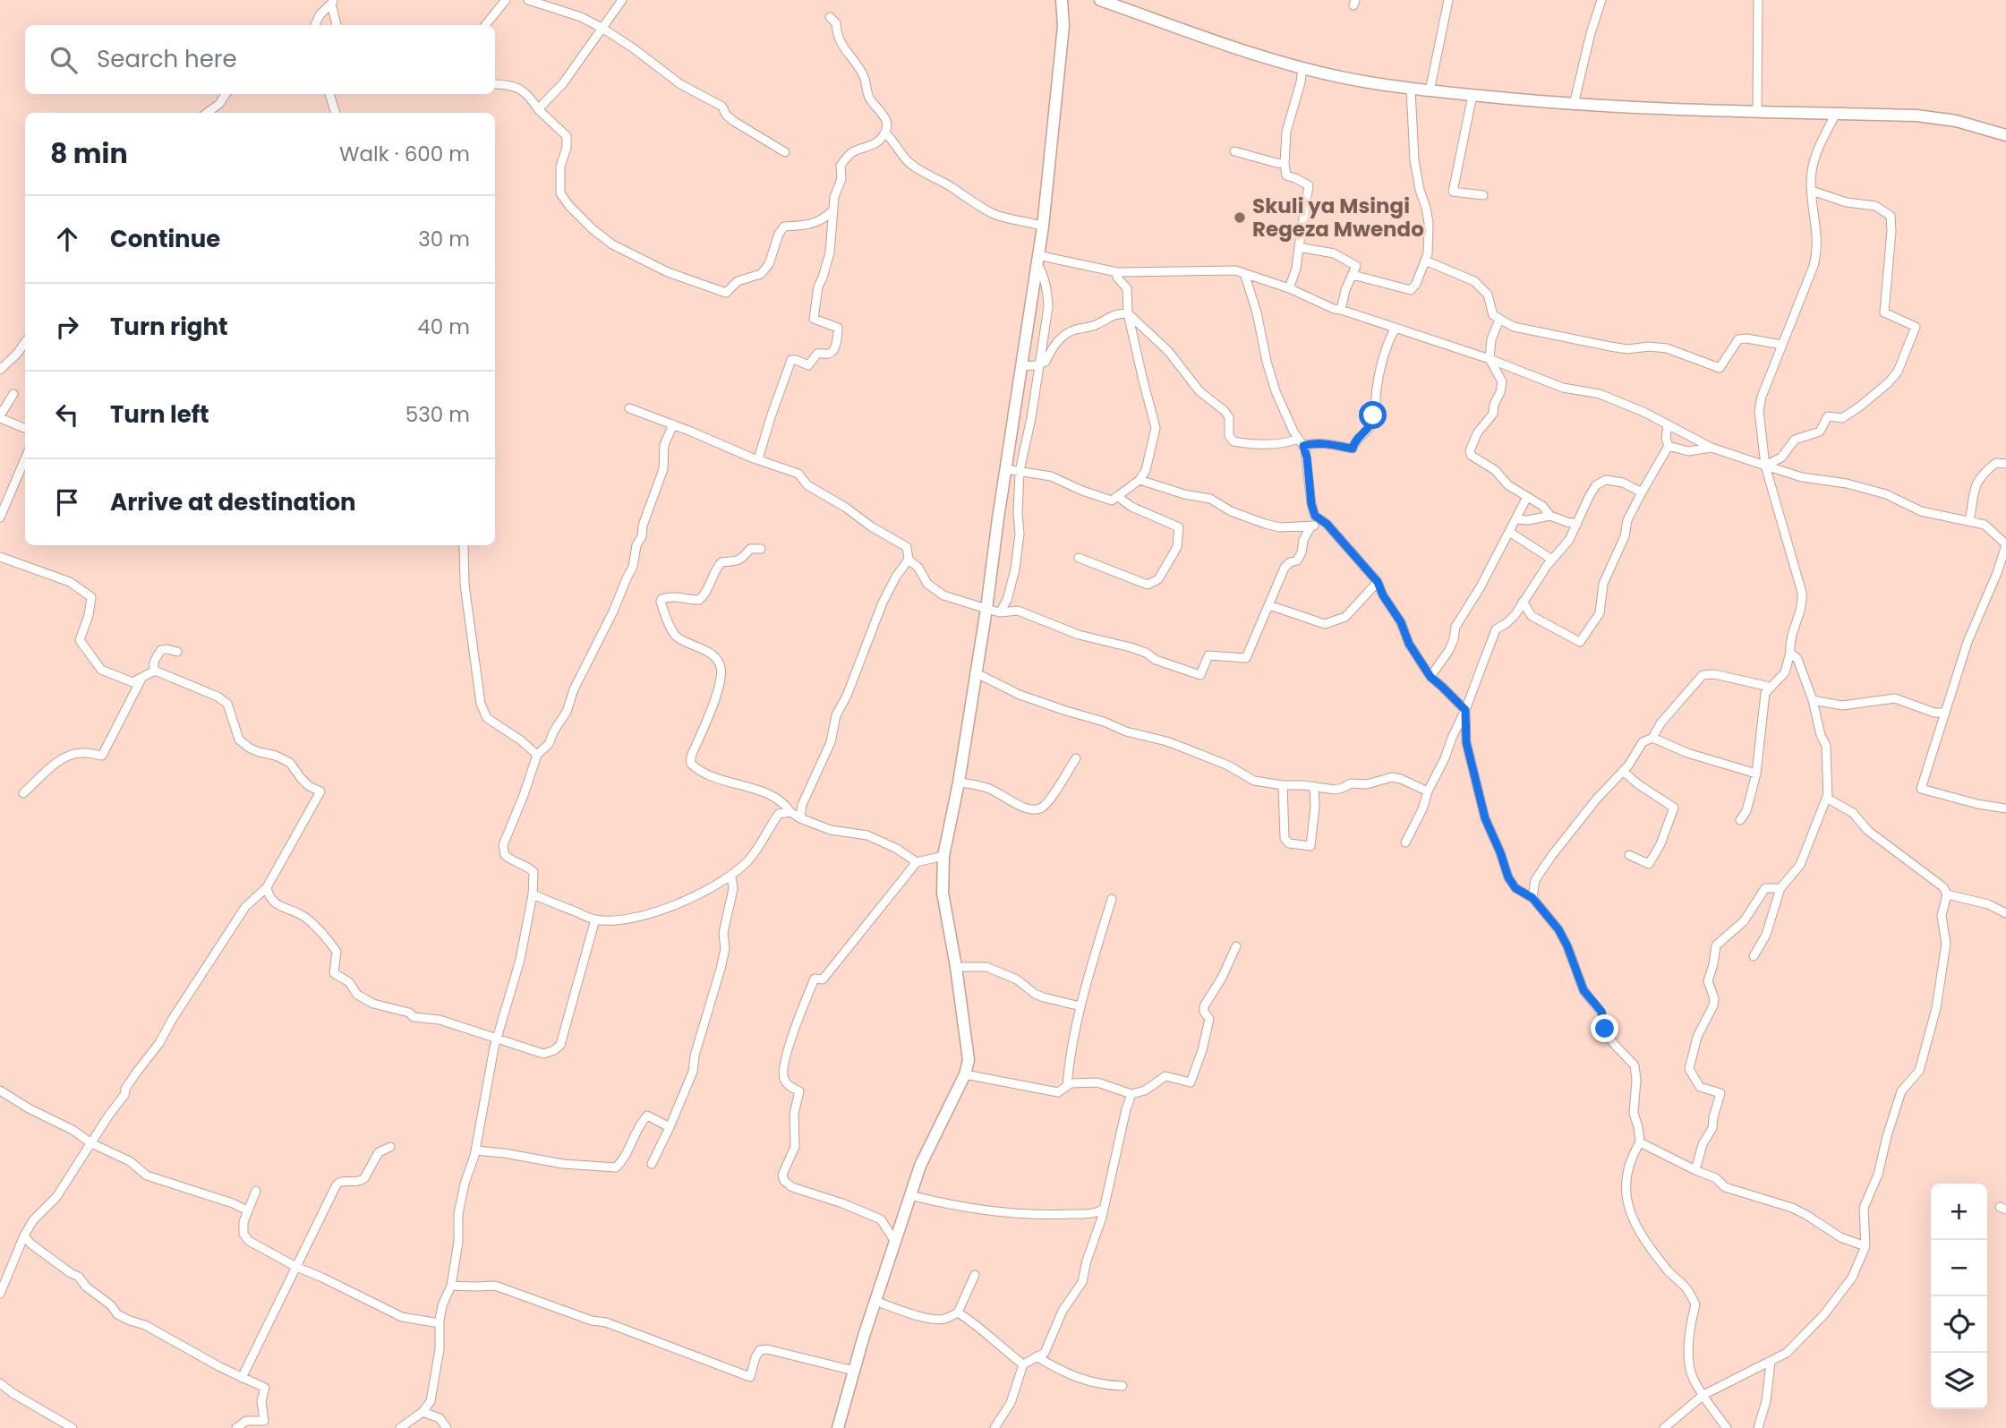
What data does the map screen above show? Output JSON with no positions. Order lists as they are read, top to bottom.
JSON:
{
  "places": ["Skuli ya Msingi Regeza Mwendo"],
  "page": {
    "search": "Search here",
    "heading": ["8 min", "Walk · 600 m"],
    "list": [
      ["Continue", "30 m"],
      ["Turn right", "40 m"],
      ["Turn left", "530 m"],
      "Arrive at destination"
    ],
    "map_buttons": ["+", "−"]
  }
}
